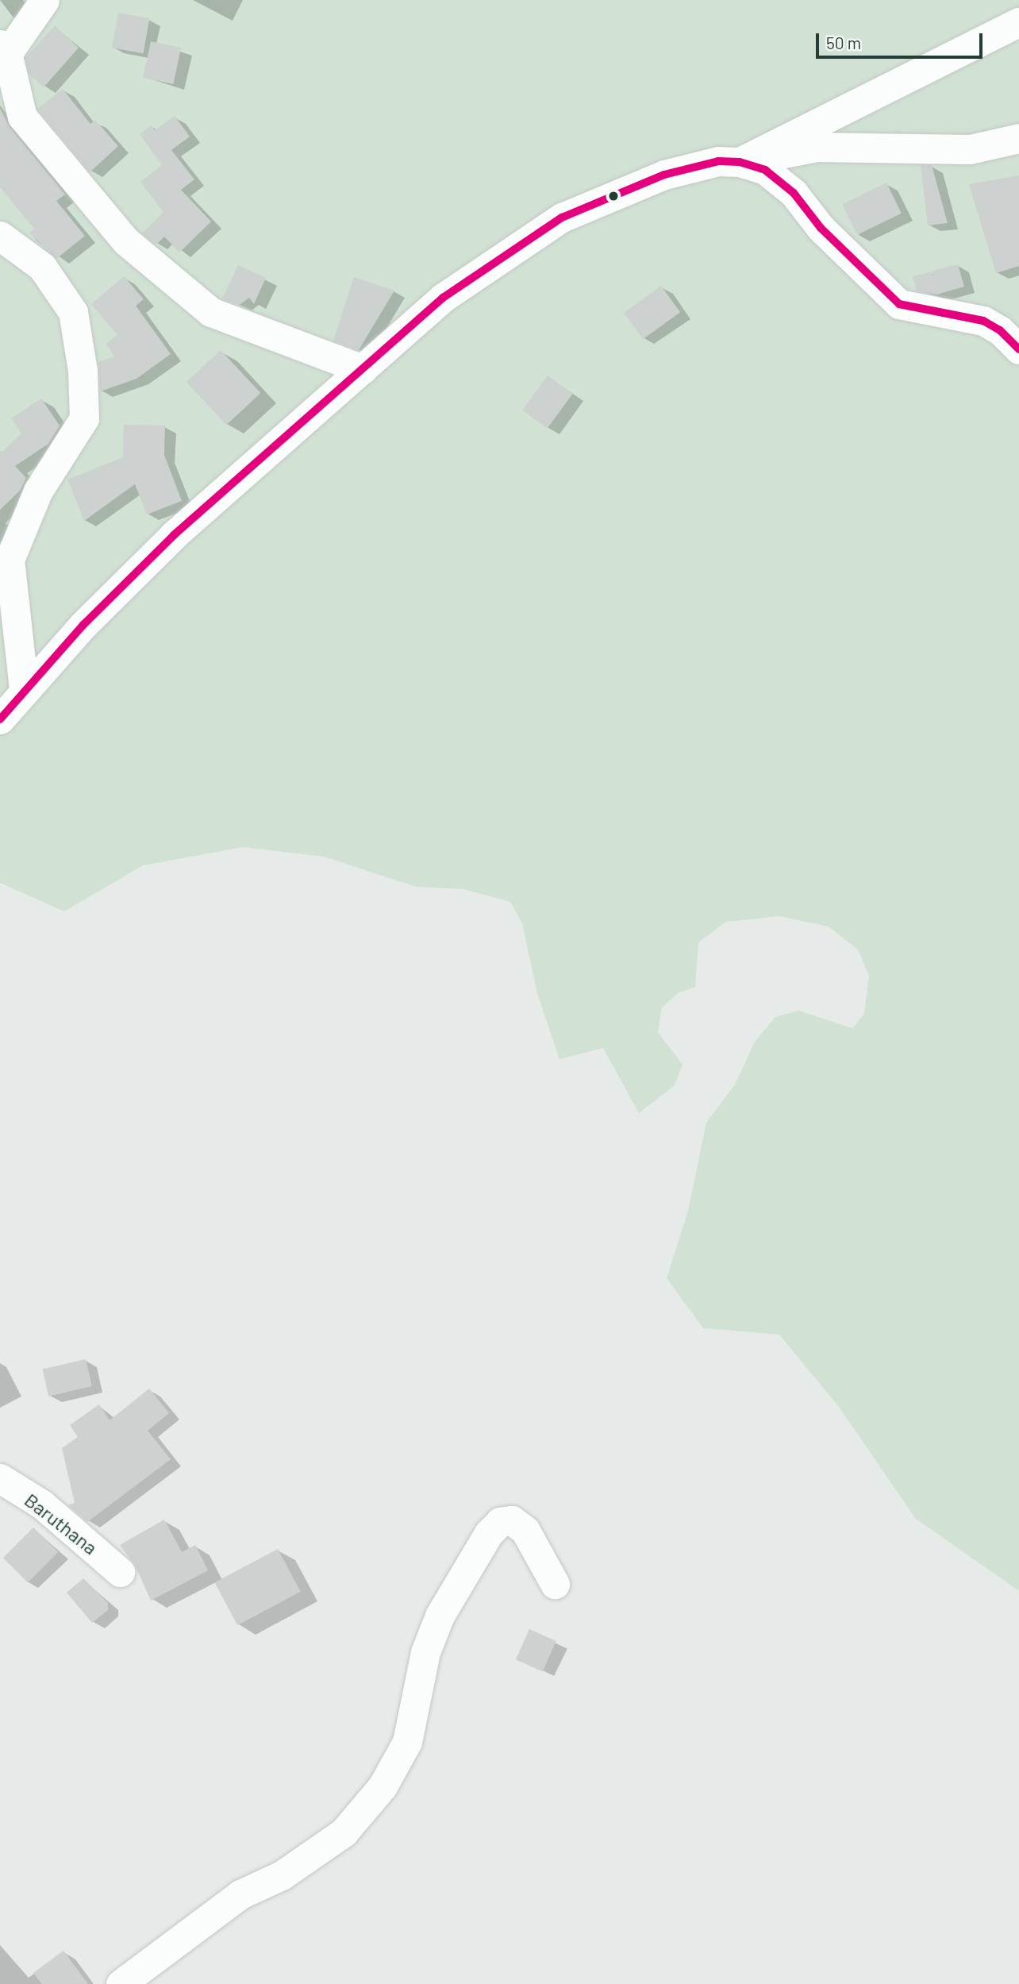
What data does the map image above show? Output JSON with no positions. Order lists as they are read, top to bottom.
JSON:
{
  "streets": {
    "street": ["Baruthana"]
  },
  "scale_bar": "50 m"
}
